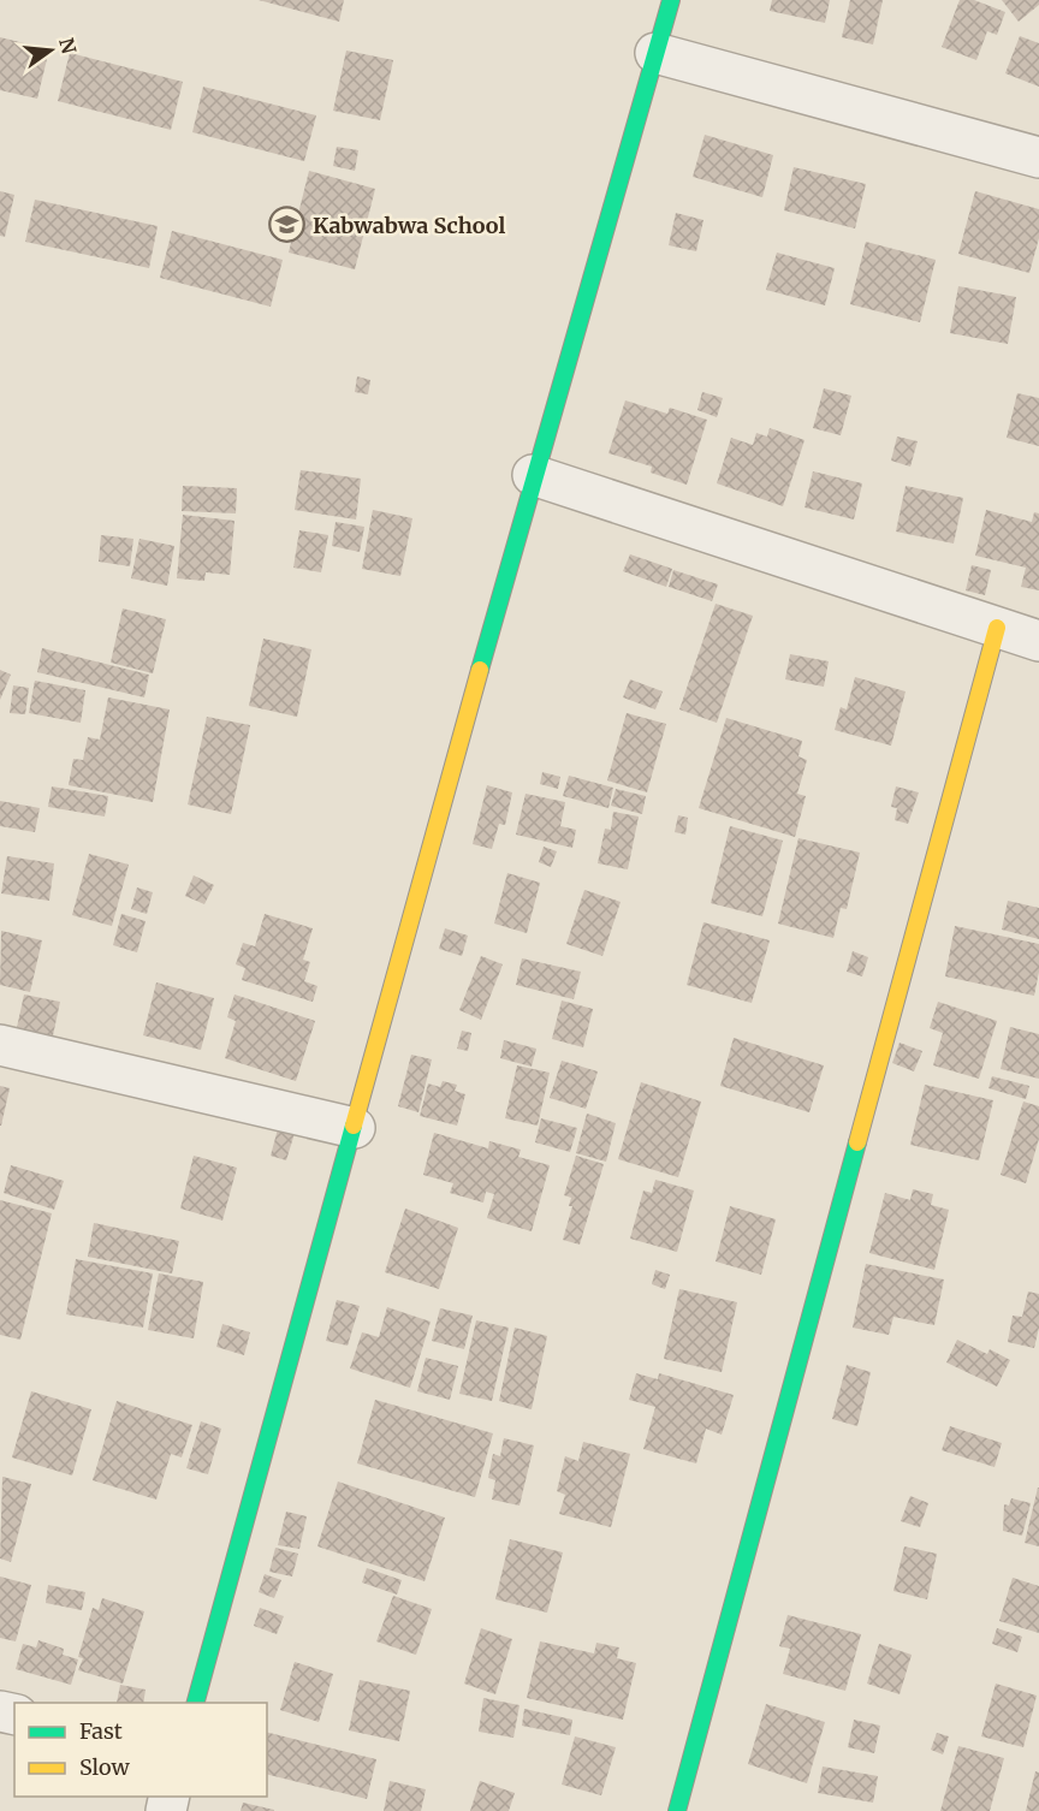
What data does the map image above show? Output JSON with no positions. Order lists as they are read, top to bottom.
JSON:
{
  "places": {
    "school or university": ["Kabwabwa School"]
  },
  "legend": ["Fast", "Slow"],
  "north": "right"
}
